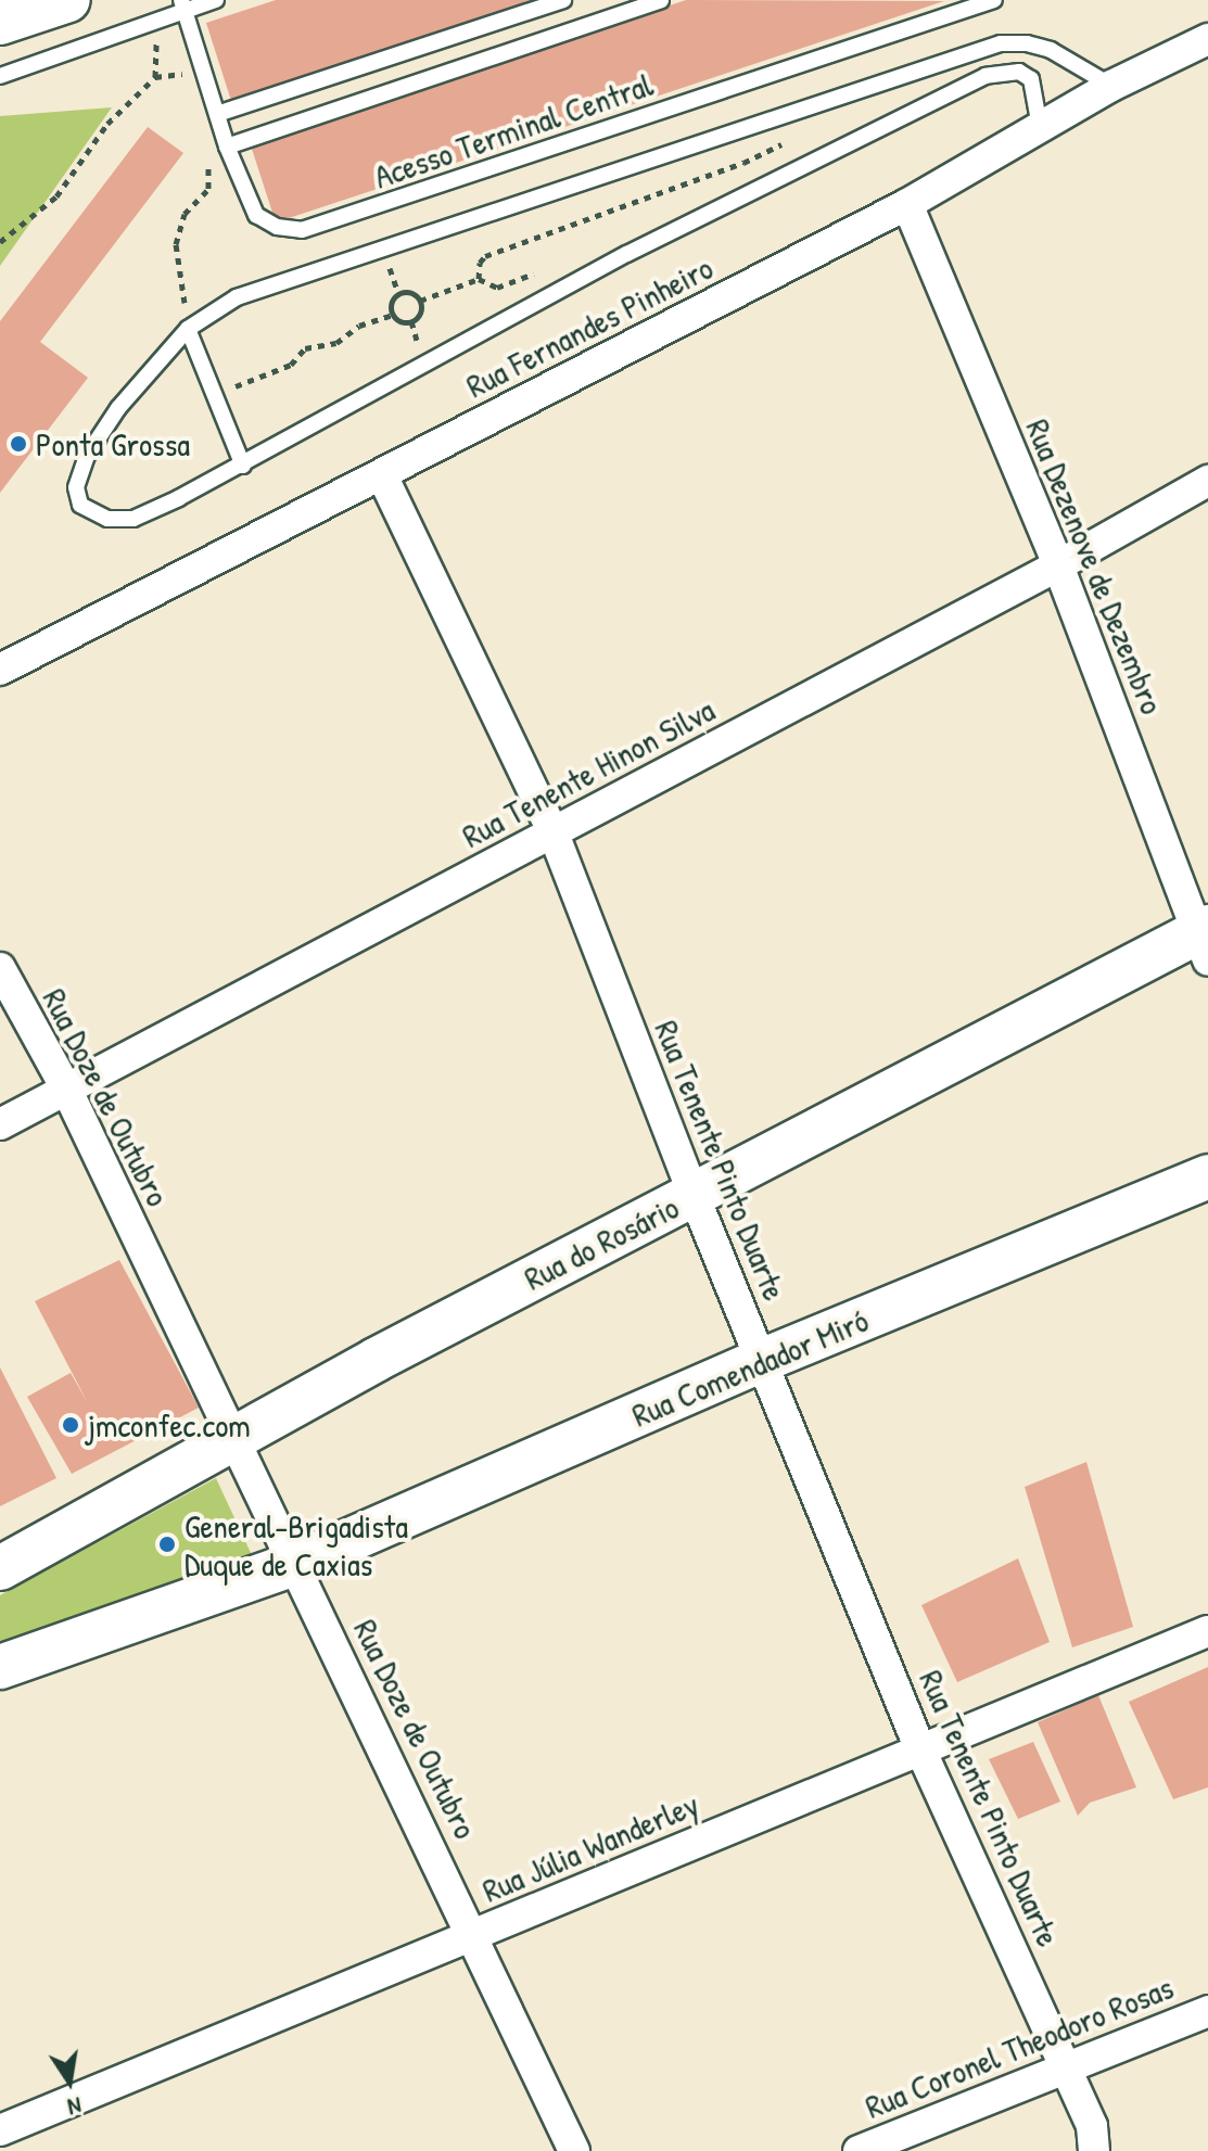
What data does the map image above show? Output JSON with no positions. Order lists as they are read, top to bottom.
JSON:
{
  "streets": {
    "main road": ["Rua do Rosário", "Rua Comendador Miró"],
    "street": [
      "Rua Fernandes Pinheiro",
      "Rua Dezenove de Dezembro",
      "Rua Tenente Hinon Silva",
      "Rua Doze de Outubro",
      "Rua Tenente Pinto Duarte",
      "Rua Júlia Wanderley",
      "Rua Coronel Theodoro Rosas"
    ],
    "lane": ["Acesso Terminal Central"]
  },
  "crossings": [
    ["Rua Fernandes Pinheiro", "Rua Dezenove de Dezembro"],
    ["Rua Fernandes Pinheiro", "Rua Tenente Pinto Duarte"],
    ["Rua Dezenove de Dezembro", "Rua Tenente Hinon Silva"],
    ["Rua Dezenove de Dezembro", "Rua do Rosário"],
    ["Rua Tenente Hinon Silva", "Rua Doze de Outubro"],
    ["Rua Tenente Hinon Silva", "Rua Tenente Pinto Duarte"],
    ["Rua Doze de Outubro", "Rua do Rosário"],
    ["Rua Doze de Outubro", "Rua Comendador Miró"],
    ["Rua Doze de Outubro", "Rua Júlia Wanderley"],
    ["Rua Tenente Pinto Duarte", "Rua do Rosário"],
    ["Rua Tenente Pinto Duarte", "Rua Comendador Miró"],
    ["Rua Tenente Pinto Duarte", "Rua Júlia Wanderley"],
    ["Rua Tenente Pinto Duarte", "Rua Coronel Theodoro Rosas"]
  ],
  "places": ["Ponta Grossa", "jmconfec.com", "General-Brigadista Duque de Caxias"],
  "north": "bottom"
}
